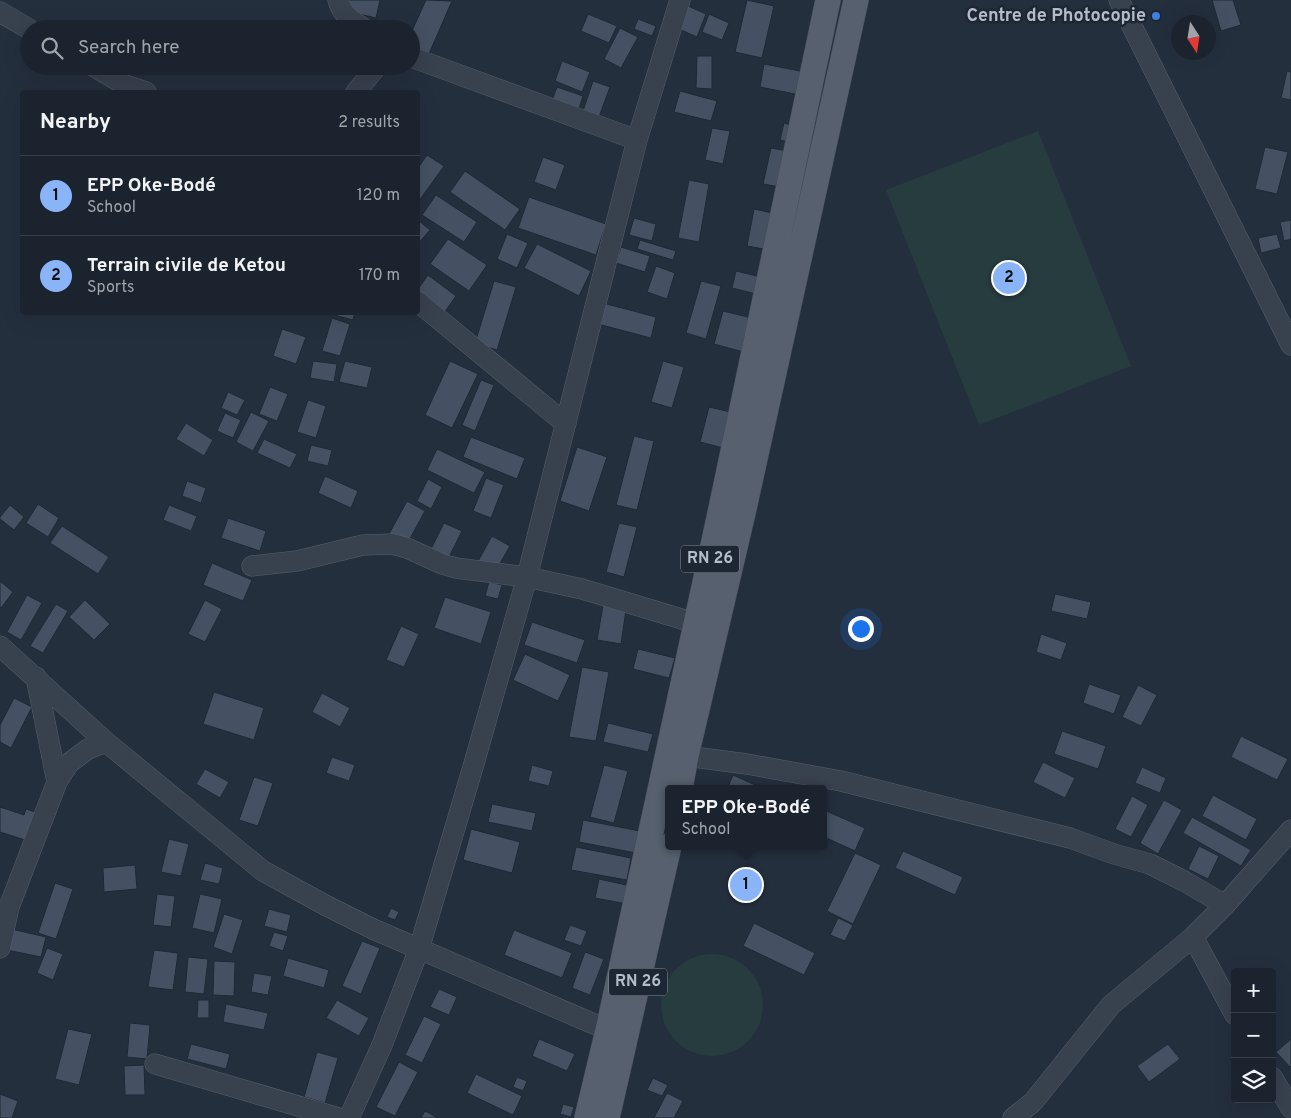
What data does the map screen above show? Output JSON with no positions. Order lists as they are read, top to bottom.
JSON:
{
  "streets": {
    "main road": ["RN 26"]
  },
  "places": ["Centre de Photocopie"],
  "north": "bottom",
  "page": {
    "search": "Search here",
    "heading": ["Nearby", "2 results"],
    "list": [
      {
        "mark": "1",
        "name": "EPP Oke-Bodé",
        "note": "School",
        "value": "120 m"
      },
      {
        "mark": "2",
        "name": "Terrain civile de Ketou",
        "note": "Sports",
        "value": "170 m"
      }
    ],
    "pins": ["2", "1"],
    "popup": ["EPP Oke-Bodé", "School"],
    "map_buttons": ["+", "−"]
  }
}
